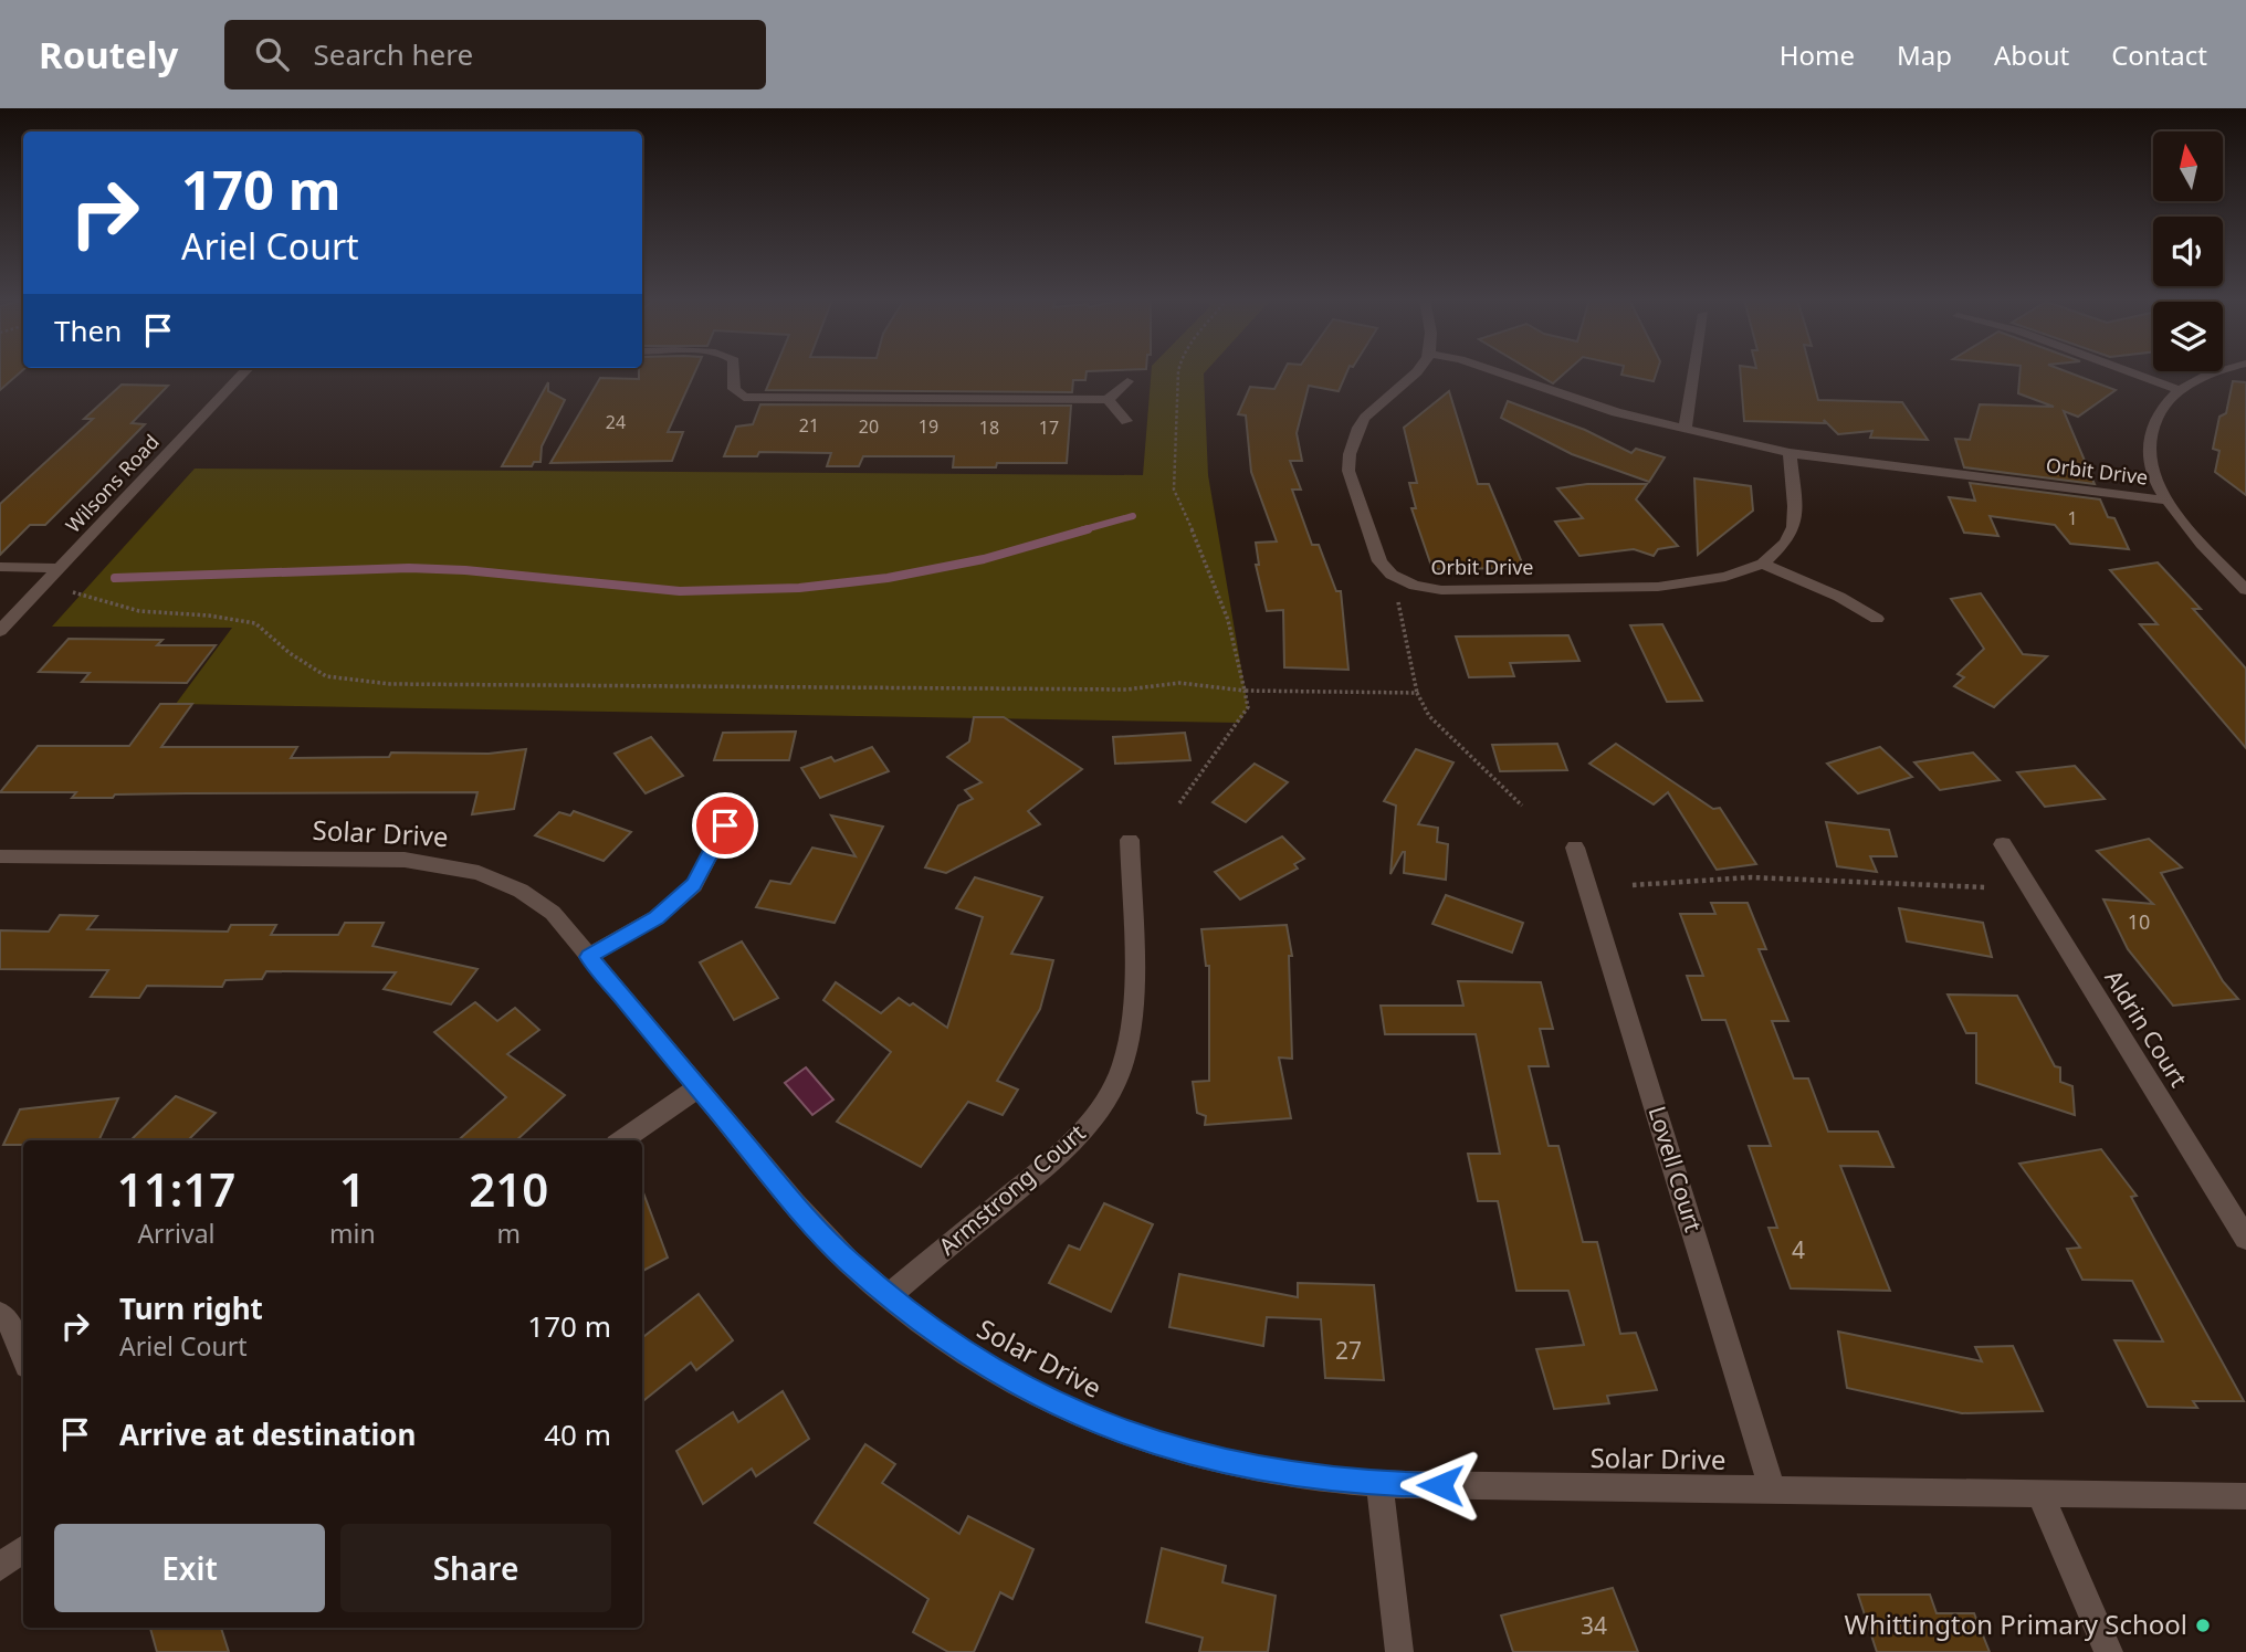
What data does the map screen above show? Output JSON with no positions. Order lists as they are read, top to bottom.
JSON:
{
  "streets": {
    "street": [
      "Orbit Drive",
      "Wilsons Road",
      "Solar Drive",
      "Aldrin Court",
      "Lovell Court",
      "Armstrong Court"
    ]
  },
  "crossings": [
    ["Solar Drive", "Lovell Court"],
    ["Solar Drive", "Armstrong Court"]
  ],
  "places": ["Whittington Primary School"],
  "house_numbers": [
    "24",
    "21",
    "20",
    "19",
    "18",
    "17",
    "1",
    "10",
    "4",
    "27",
    "34"
  ],
  "north": "top",
  "page": {
    "header": "Routely",
    "search": "Search here",
    "nav": [
      "Home",
      "Map",
      "About",
      "Contact"
    ],
    "turn": ["170 m", "Ariel Court"],
    "then": "Then",
    "eta": [
      "11:17",
      "Arrival",
      "1",
      "min",
      "210",
      "m"
    ],
    "list": [
      {
        "name": "Turn right",
        "note": "Ariel Court",
        "value": "170 m"
      },
      {
        "name": "Arrive at destination",
        "value": "40 m"
      }
    ],
    "buttons": ["Exit", "Share"]
  }
}
